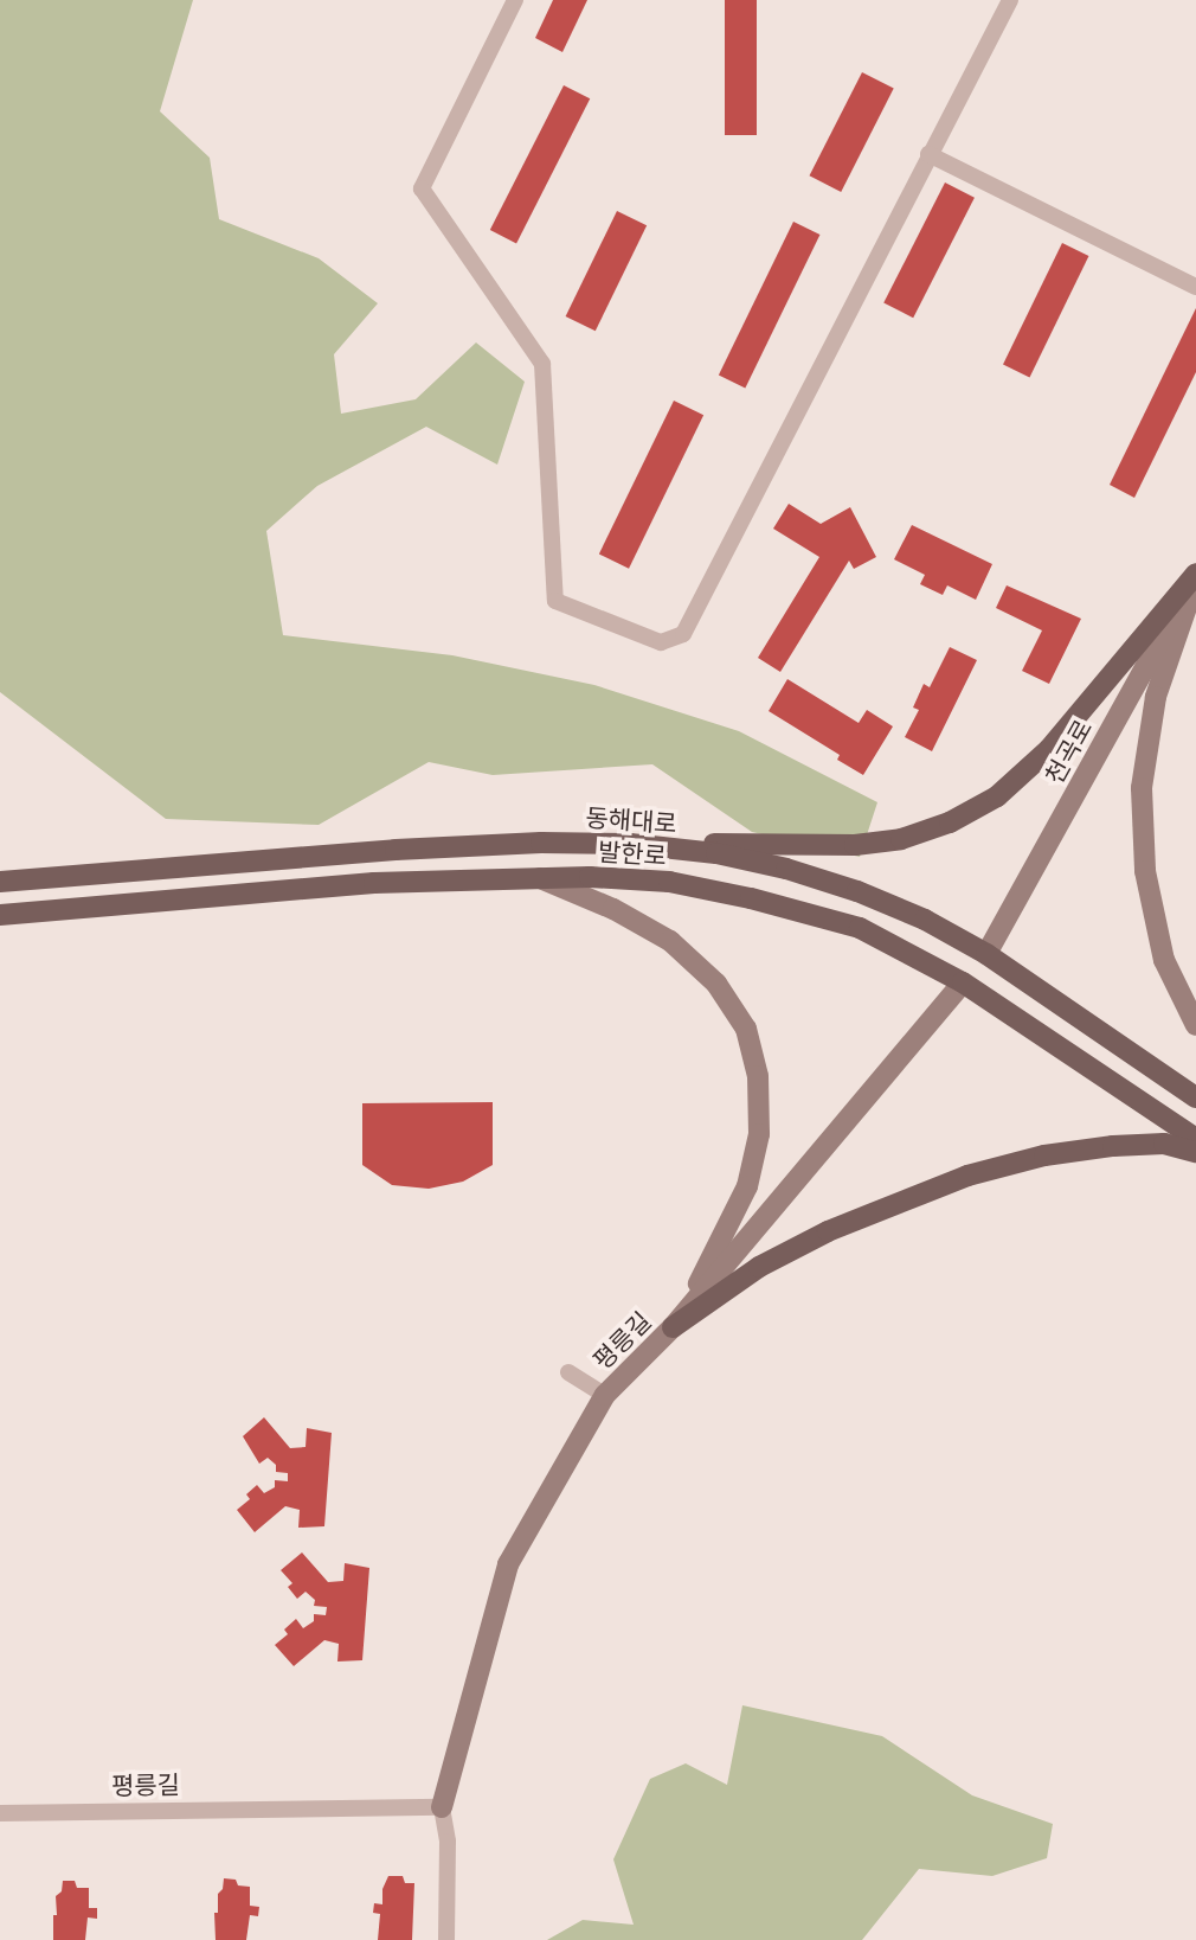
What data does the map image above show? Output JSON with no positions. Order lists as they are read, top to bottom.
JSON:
{
  "streets": {
    "main road": ["동해대로", "발한로"],
    "street": ["천곡로", "평릉길"]
  },
  "crossings": [
    ["천곡로", "동해대로"],
    ["발한로", "평릉길"]
  ]
}
